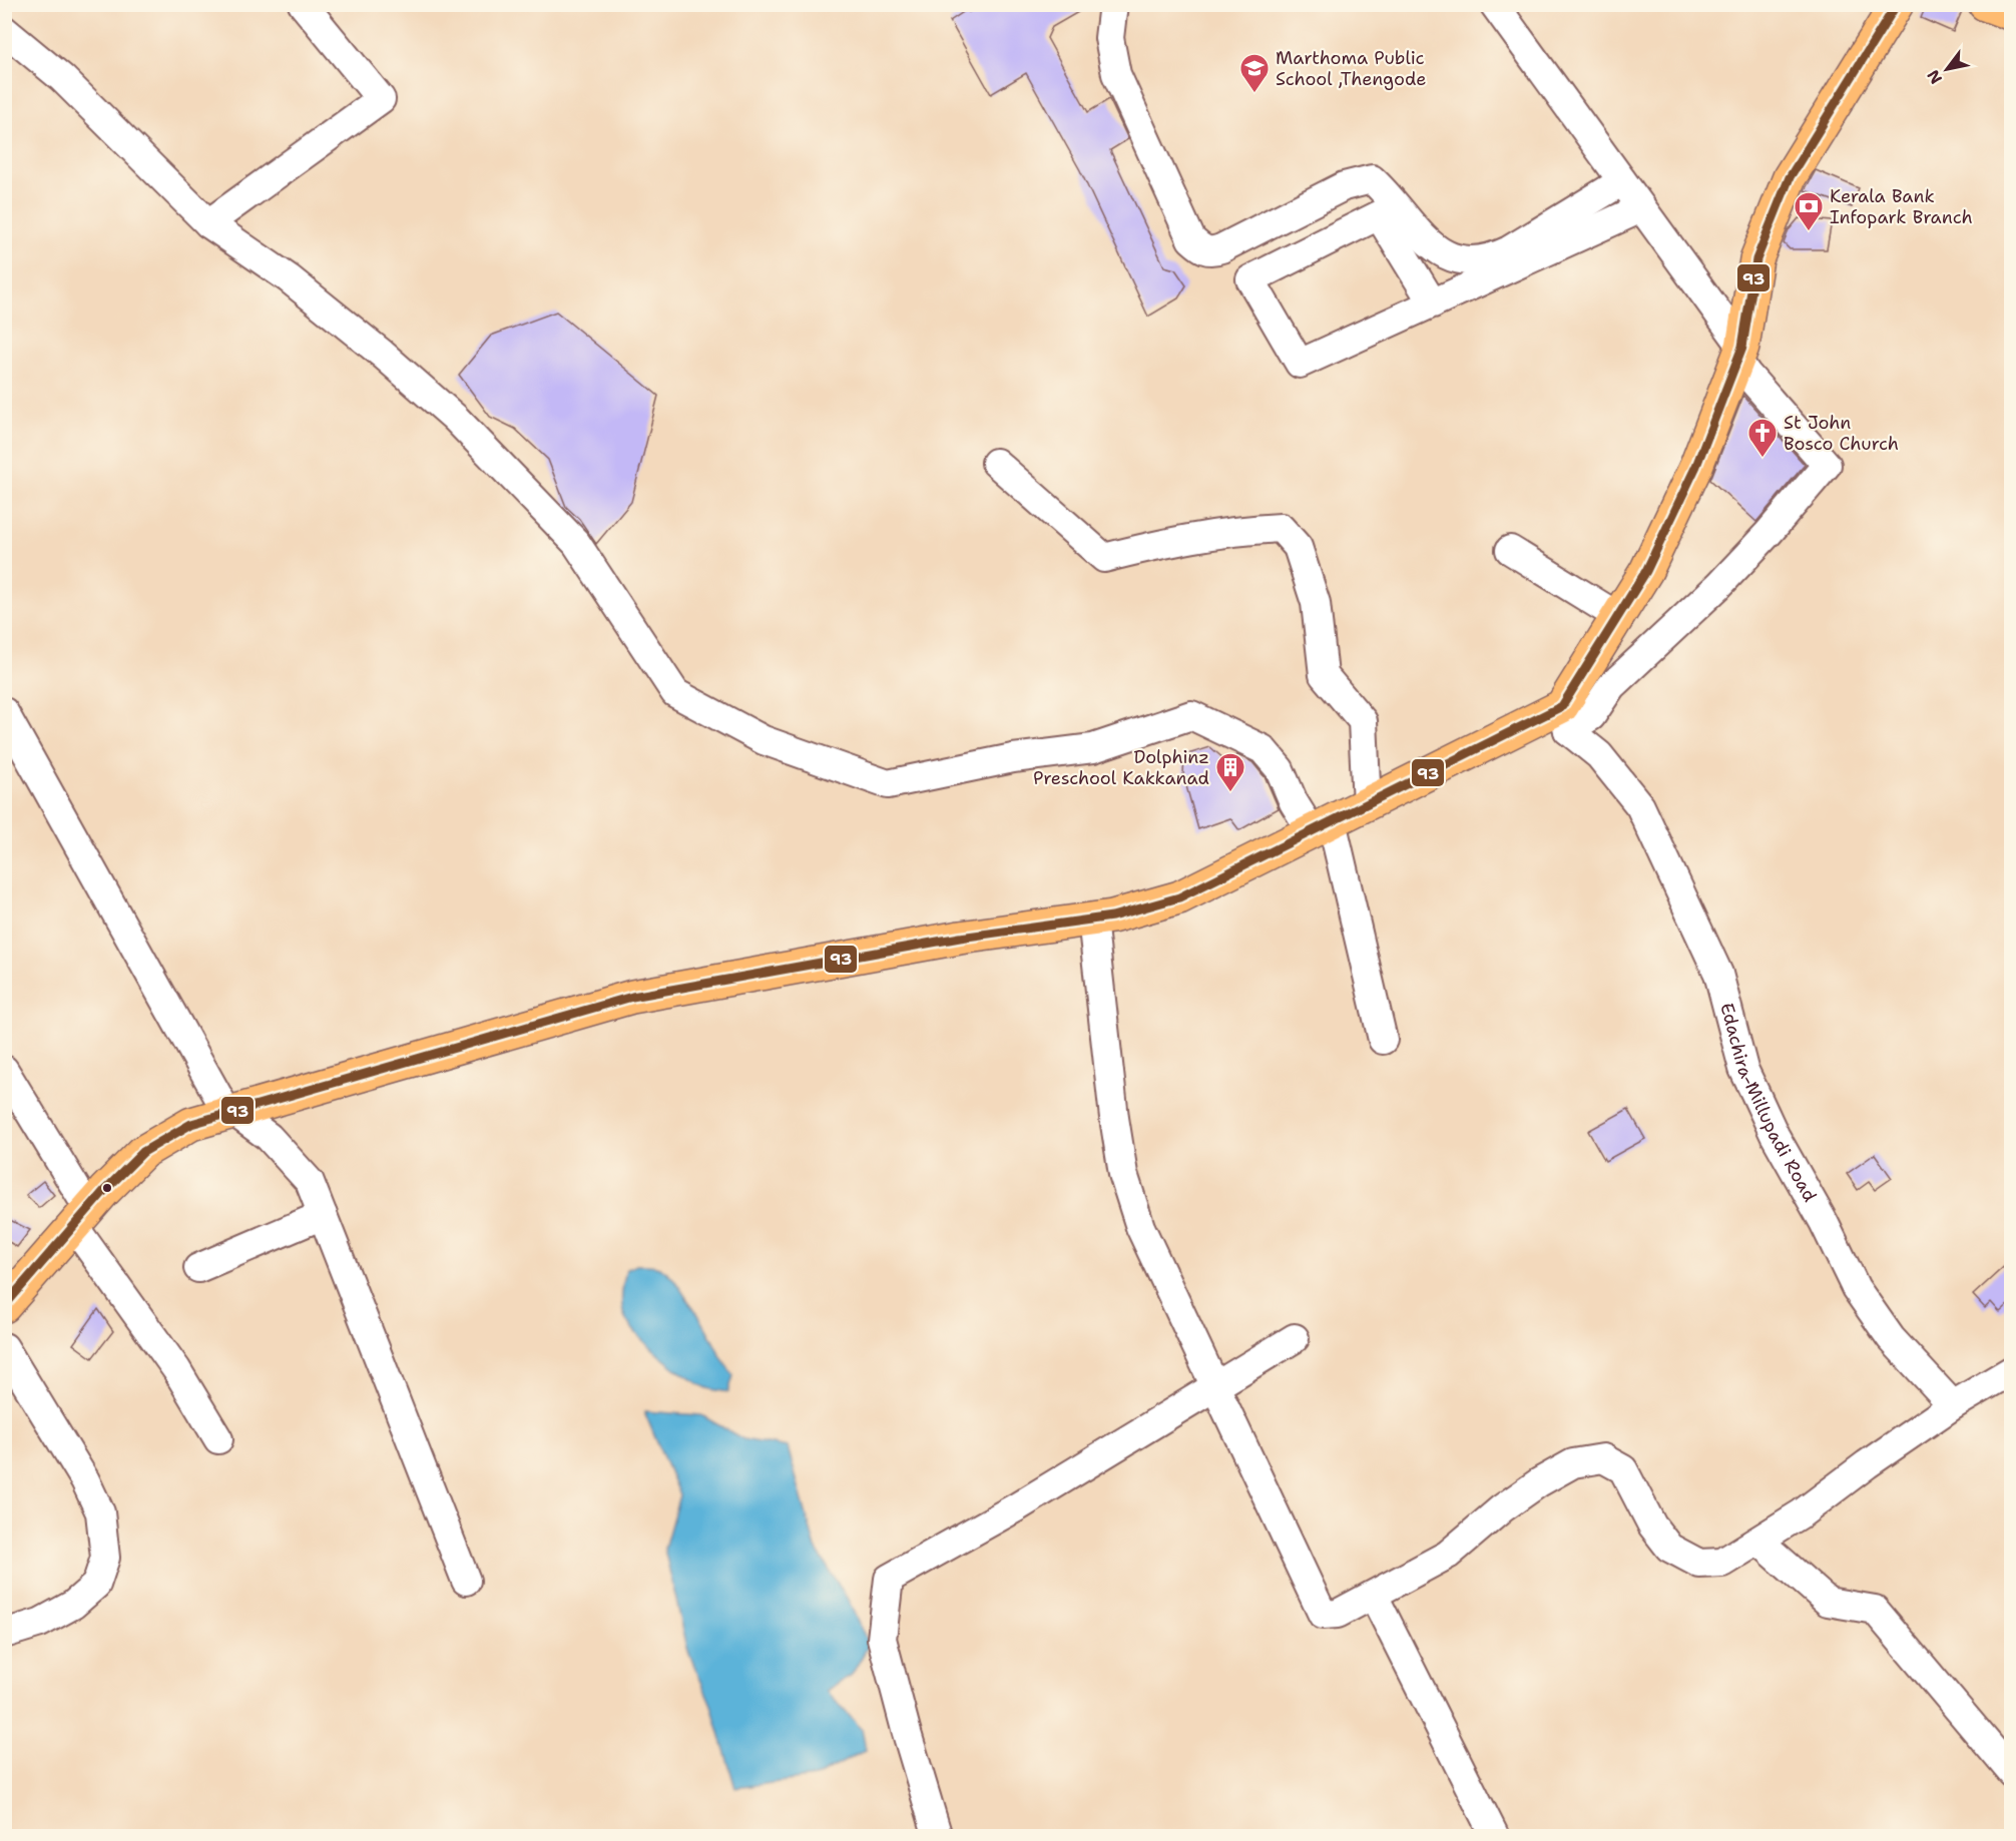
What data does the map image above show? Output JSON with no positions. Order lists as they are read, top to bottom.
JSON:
{
  "streets": {
    "street": ["Edachira-Millupadi Road"]
  },
  "places": {
    "school or university": ["Marthoma Public School ,Thengode"],
    "bank": ["Kerala Bank Infopark Branch"],
    "church": ["St John Bosco Church"],
    "building": ["Dolphinz Preschool Kakkanad"]
  },
  "lines": ["transit line 93"],
  "north": "bottom left"
}
